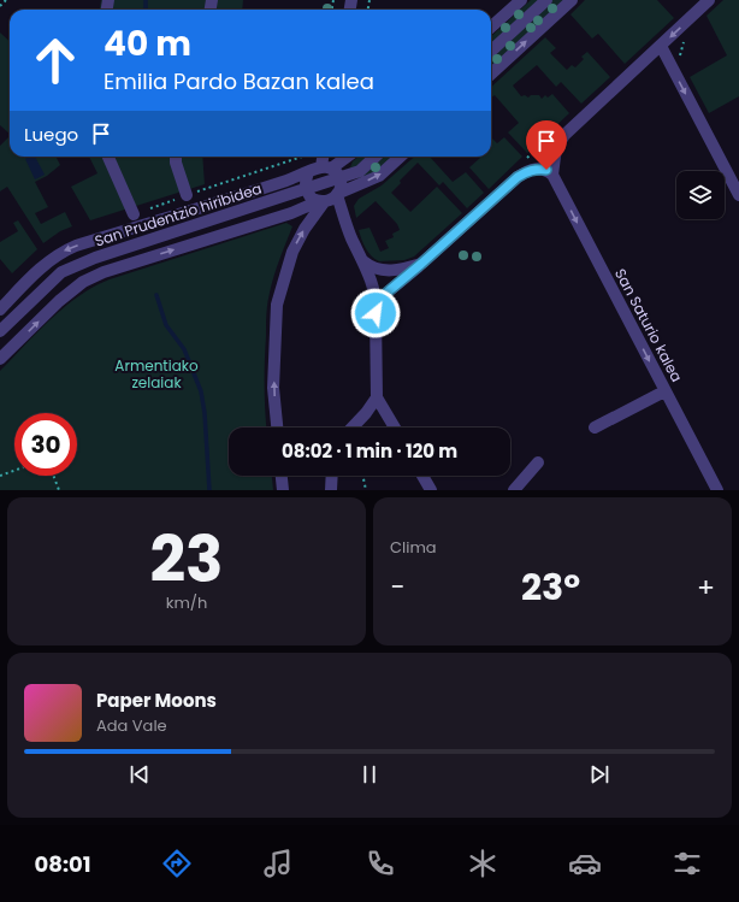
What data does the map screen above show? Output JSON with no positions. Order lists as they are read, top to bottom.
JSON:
{
  "streets": {
    "street": ["San Prudentzio hiribidea", "San Saturio kalea"]
  },
  "one_way": ["San Saturio kalea"],
  "parks": ["Armentiako zelaiak"],
  "page": {
    "turn": ["40 m", "Emilia Pardo Bazan kalea"],
    "then": "Luego",
    "limit": "30",
    "trip": "08:02 · 1 min · 120 m",
    "tile": [
      ["23", "km/h"],
      "Clima"
    ],
    "heat": ["−", "23°", "+"],
    "song": ["Paper Moons", "Ada Vale"],
    "tabs": "08:01"
  }
}
